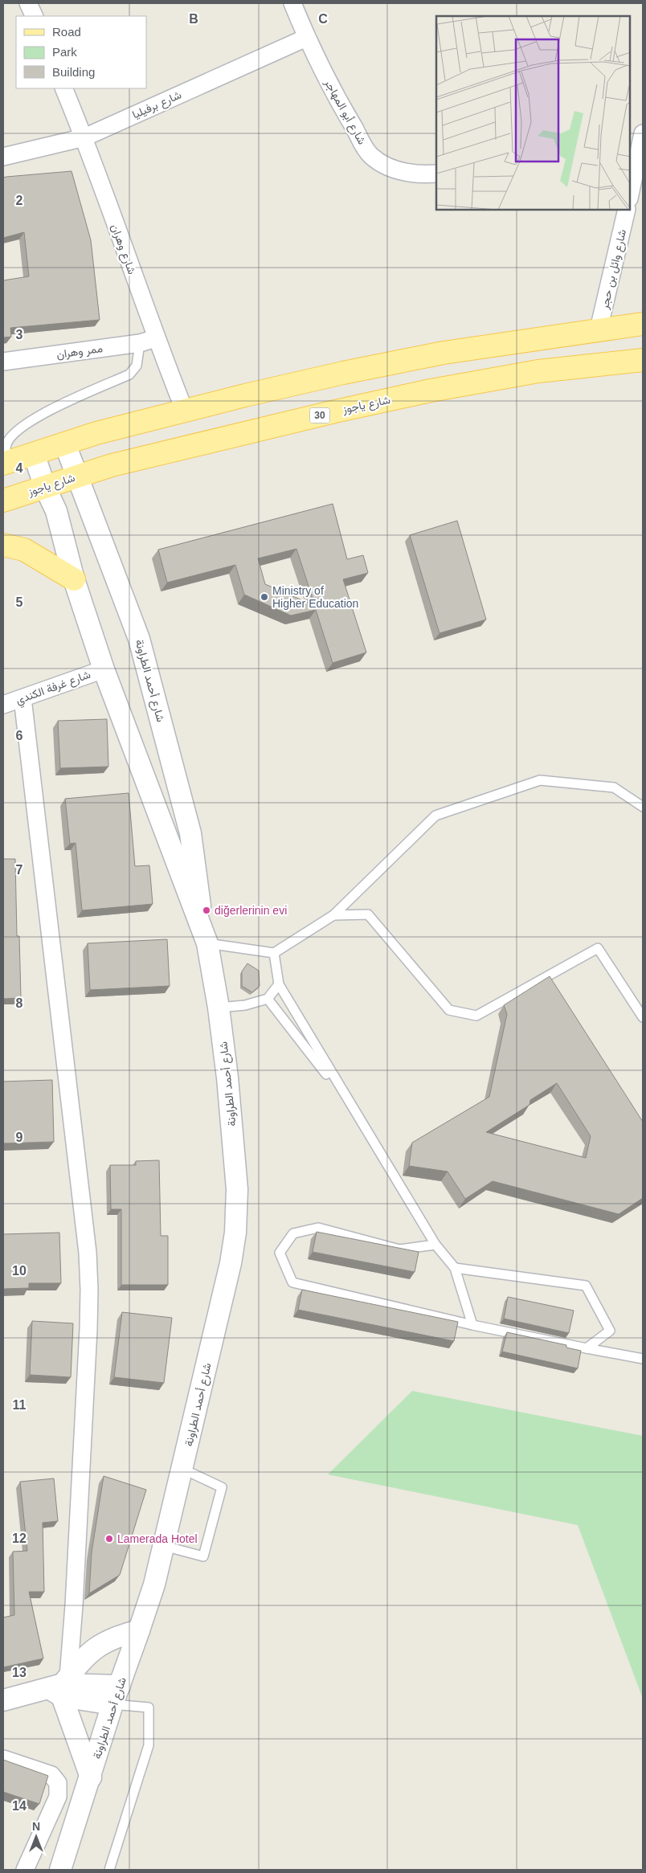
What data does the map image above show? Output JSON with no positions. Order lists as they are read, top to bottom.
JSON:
{
  "streets": {
    "main road": ["شارع ياجوز", "30"],
    "street": [
      "شارع برفيليا",
      "شارع أبو المهاجر",
      "شارع وهران",
      "شارع وائل بن حجر",
      "ممر وهران",
      "شارع أحمد الطراونة",
      "شارع غرفة الكندي"
    ]
  },
  "crossings": [
    ["شارع برفيليا", "شارع أبو المهاجر"],
    ["شارع برفيليا", "شارع وهران"],
    ["شارع وهران", "ممر وهران"],
    ["شارع ياجوز", "شارع أحمد الطراونة"],
    ["شارع أحمد الطراونة", "شارع غرفة الكندي"]
  ],
  "places": ["Ministry of Higher Education", "diğerlerinin evi", "Lamerada Hotel"],
  "legend": ["Road", "Park", "Building"],
  "north": "top",
  "grid": {
    "columns": ["B", "C"],
    "rows": [
      "2",
      "3",
      "4",
      "5",
      "6",
      "7",
      "8",
      "9",
      "10",
      "11",
      "12",
      "13",
      "14"
    ]
  }
}
